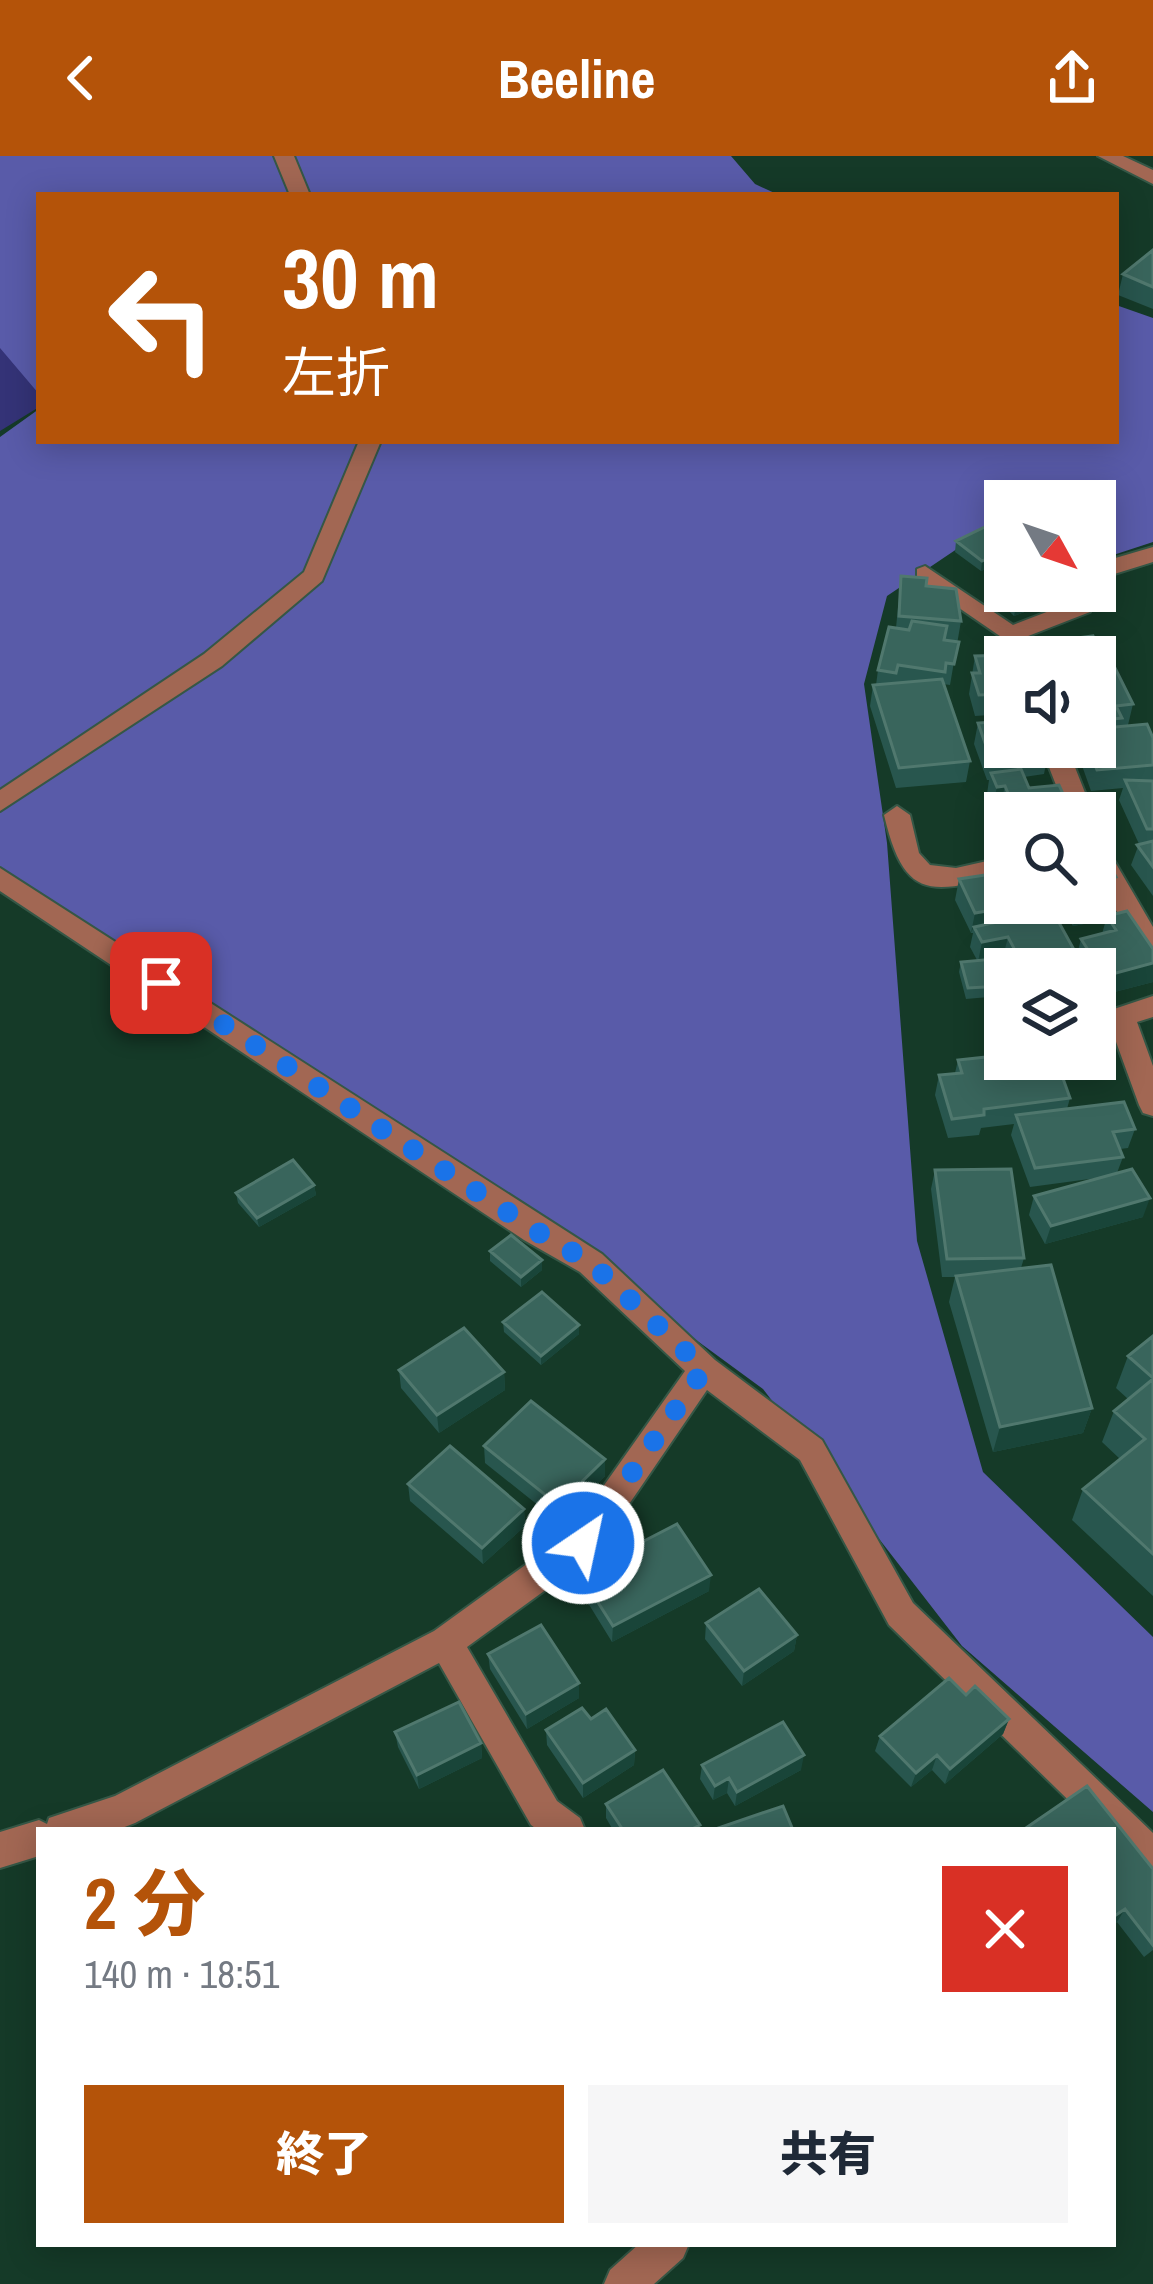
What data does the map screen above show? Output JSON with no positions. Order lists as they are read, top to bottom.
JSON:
{
  "north": "bottom right",
  "page": {
    "header": "Beeline",
    "turn": ["30 m", "左折"],
    "heading": ["2 分", "140 m · 18:51"],
    "buttons": ["終了", "共有"]
  }
}
